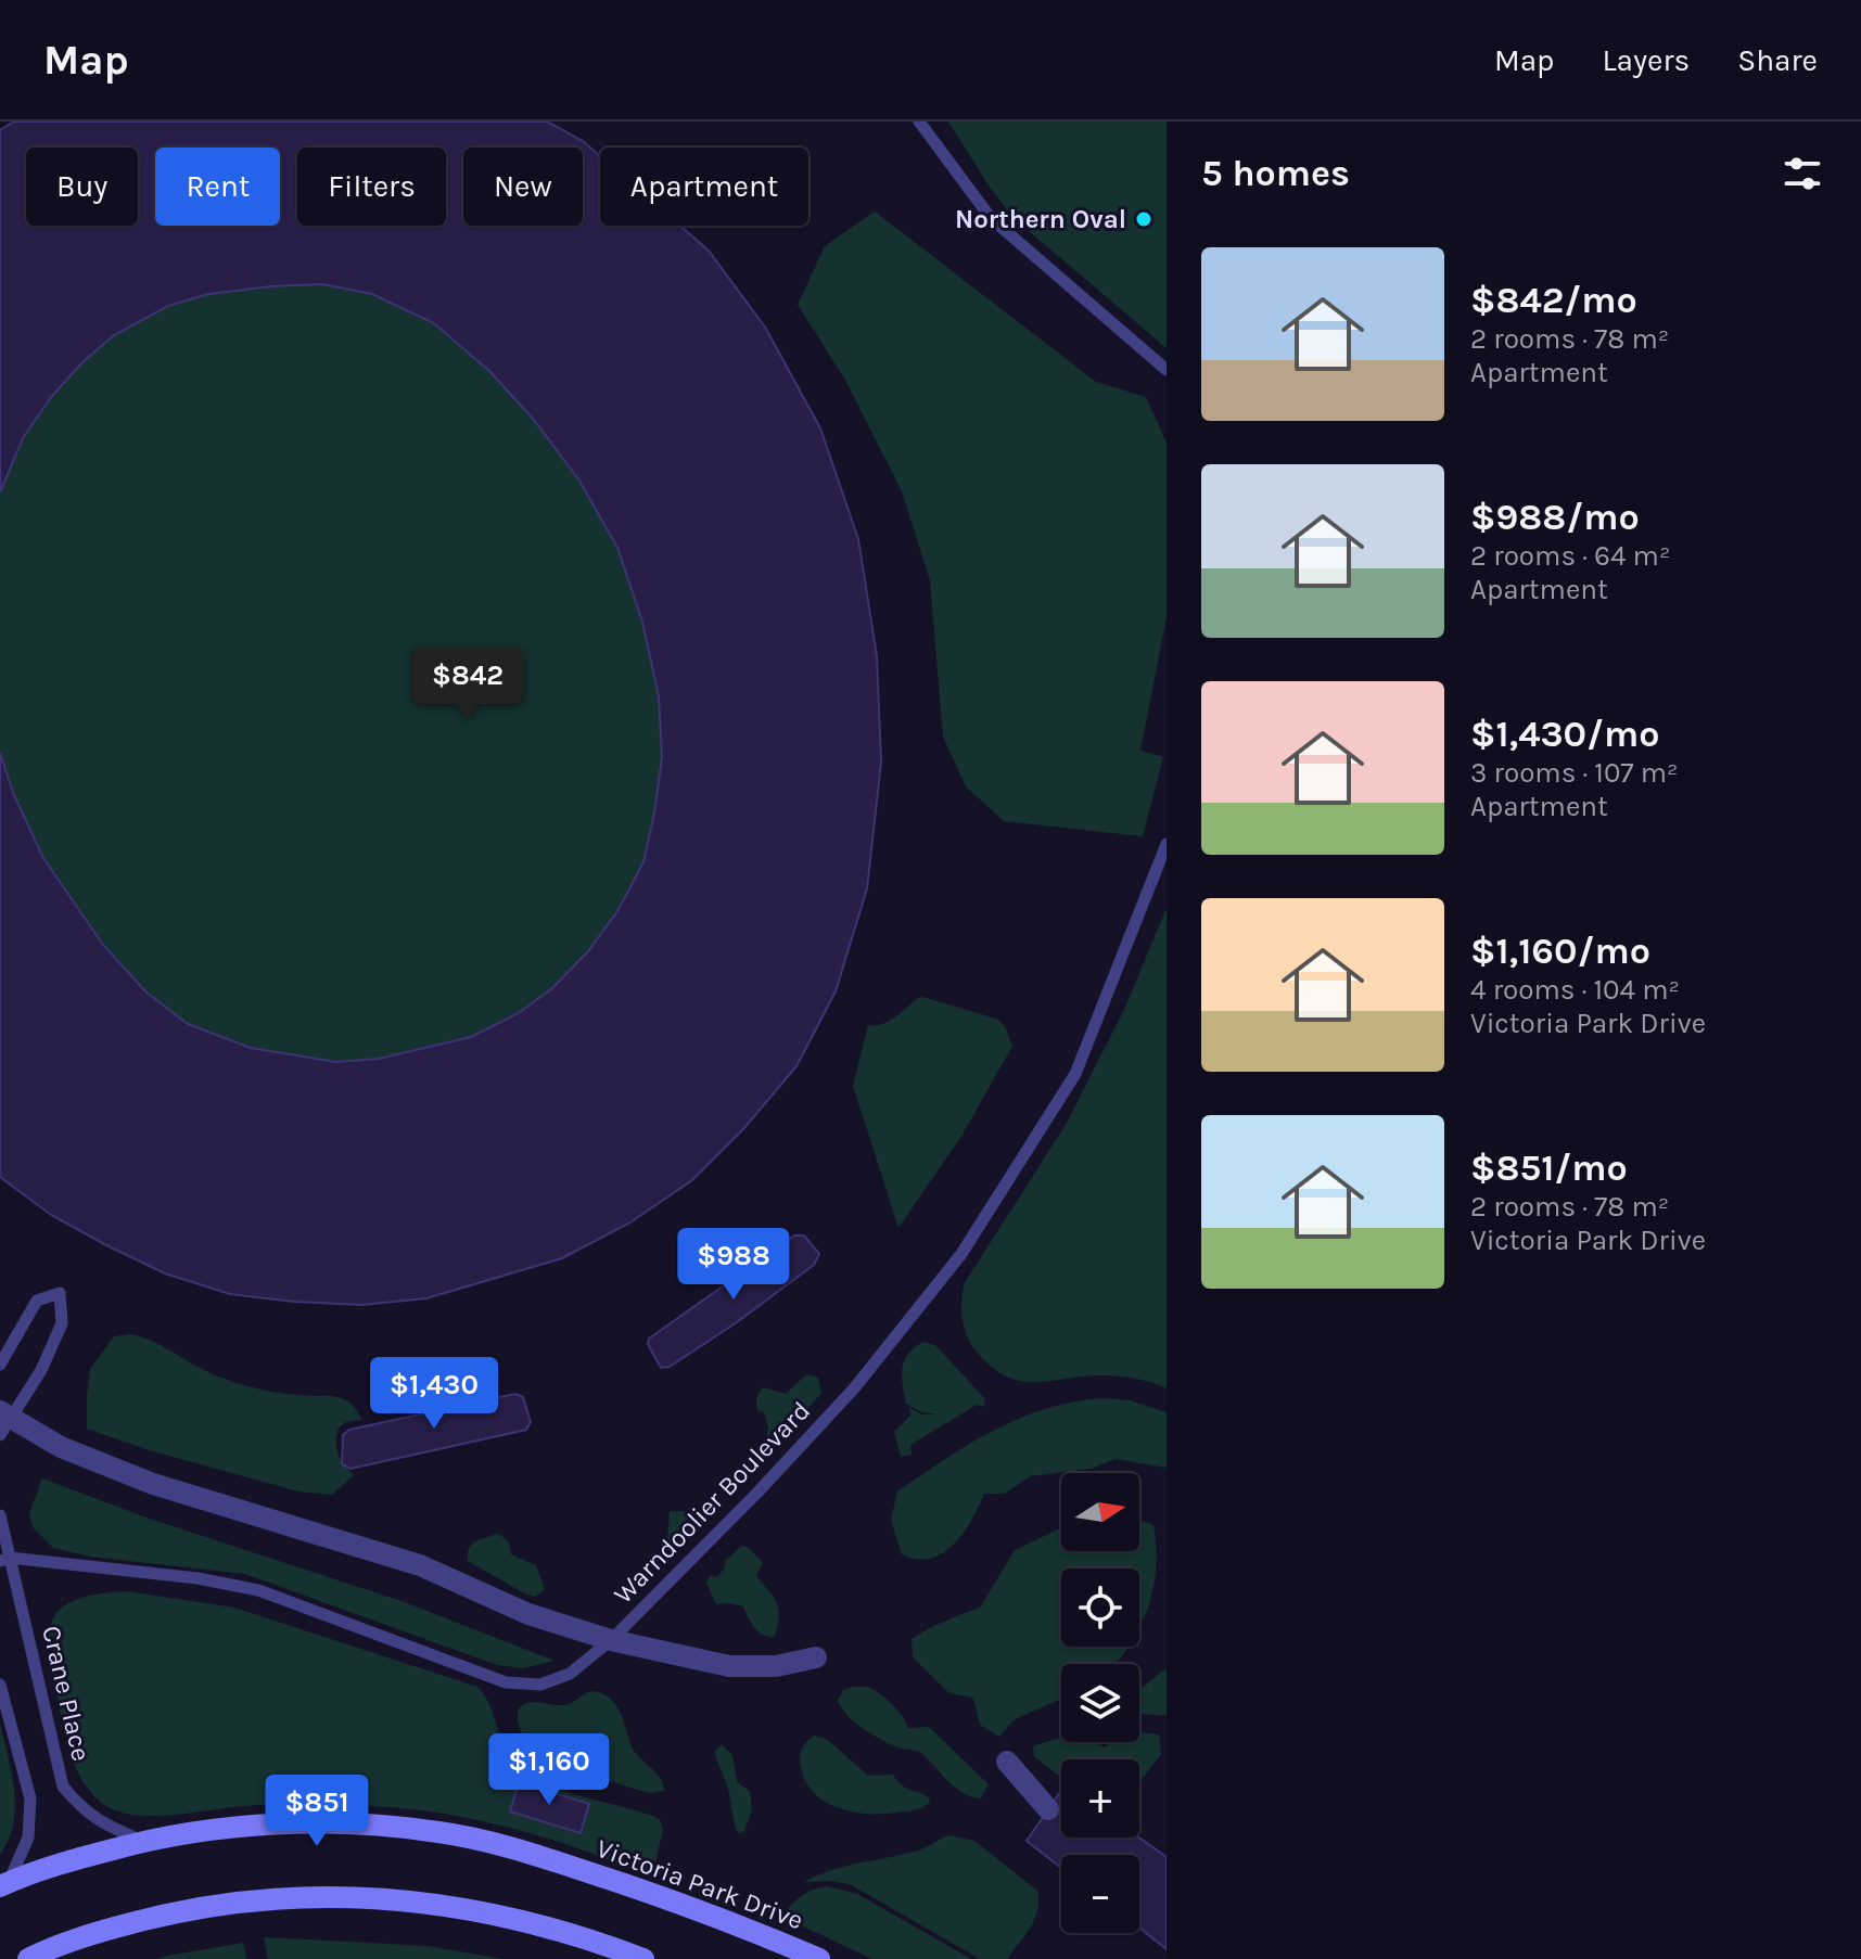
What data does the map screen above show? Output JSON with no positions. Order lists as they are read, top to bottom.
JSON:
{
  "streets": {
    "street": ["Victoria Park Drive"],
    "lane": ["Warndoolier Boulevard", "Crane Place"]
  },
  "crossings": [
    ["Warndoolier Boulevard", "Crane Place"],
    ["Crane Place", "Victoria Park Drive"]
  ],
  "places": ["Northern Oval"],
  "north": "right",
  "page": {
    "header": "Map",
    "nav": ["Map", "Layers", "Share"],
    "heading": "5 homes",
    "chip": [
      "Buy",
      "Rent",
      "Filters",
      "New",
      "Apartment"
    ],
    "list": [
      {
        "name": "$842/mo",
        "note": "2 rooms · 78 m² · Apartment"
      },
      {
        "name": "$988/mo",
        "note": "2 rooms · 64 m² · Apartment"
      },
      {
        "name": "$1,430/mo",
        "note": "3 rooms · 107 m² · Apartment"
      },
      {
        "name": "$1,160/mo",
        "note": "4 rooms · 104 m² · Victoria Park Drive"
      },
      {
        "name": "$851/mo",
        "note": "2 rooms · 78 m² · Victoria Park Drive"
      }
    ],
    "price": [
      "$842",
      "$988",
      "$1,430",
      "$1,160",
      "$851"
    ],
    "map_buttons": ["+", "−"]
  }
}
